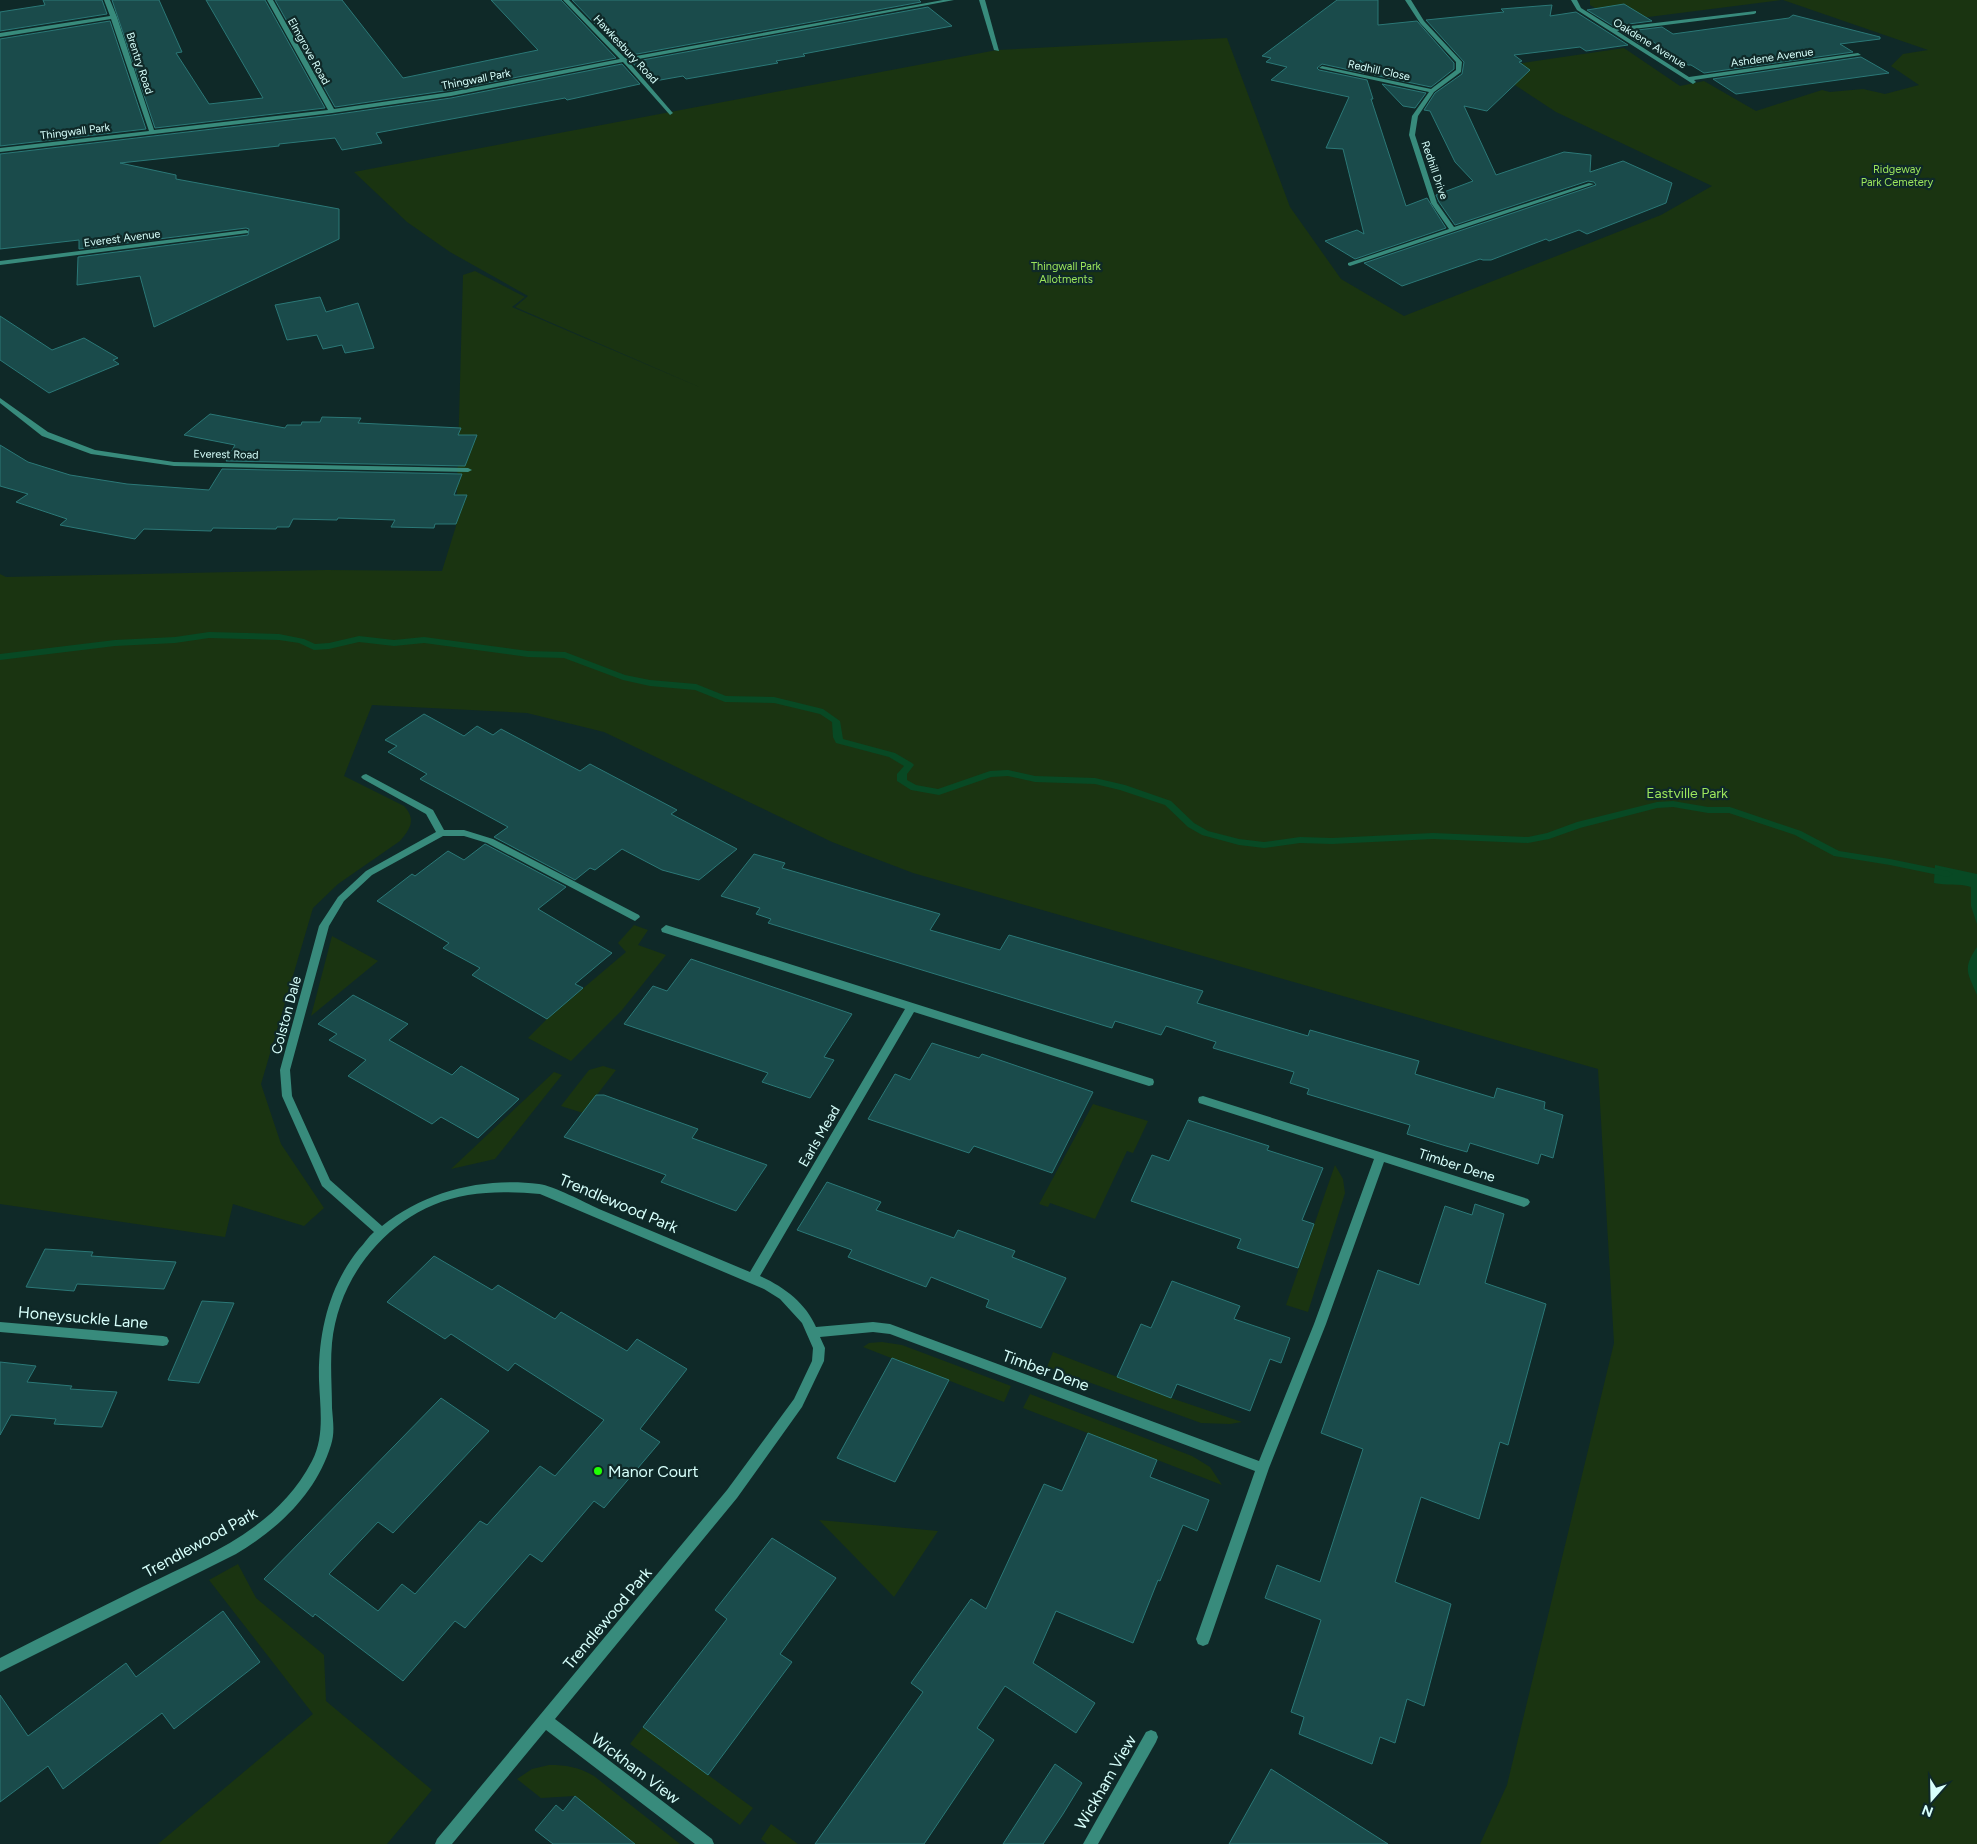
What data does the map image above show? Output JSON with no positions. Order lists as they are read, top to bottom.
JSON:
{
  "streets": {
    "street": [
      "Oakdene Avenue",
      "Hawkesbury Road",
      "Elmgrove Road",
      "Ashdene Avenue",
      "Brentry Road",
      "Redhill Close",
      "Thingwall Park",
      "Redhill Drive",
      "Everest Avenue",
      "Everest Road",
      "Colston Dale",
      "Earls Mead",
      "Timber Dene",
      "Trendlewood Park",
      "Honeysuckle Lane",
      "Wickham View"
    ]
  },
  "crossings": [
    ["Oakdene Avenue", "Ashdene Avenue"],
    ["Hawkesbury Road", "Thingwall Park"],
    ["Elmgrove Road", "Thingwall Park"],
    ["Brentry Road", "Thingwall Park"],
    ["Redhill Close", "Redhill Drive"],
    ["Colston Dale", "Trendlewood Park"],
    ["Earls Mead", "Trendlewood Park"],
    ["Timber Dene", "Trendlewood Park"],
    ["Trendlewood Park", "Wickham View"]
  ],
  "parks": ["Ridgeway Park Cemetery", "Thingwall Park Allotments", "Eastville Park"],
  "places": ["Manor Court"],
  "north": "bottom"
}
